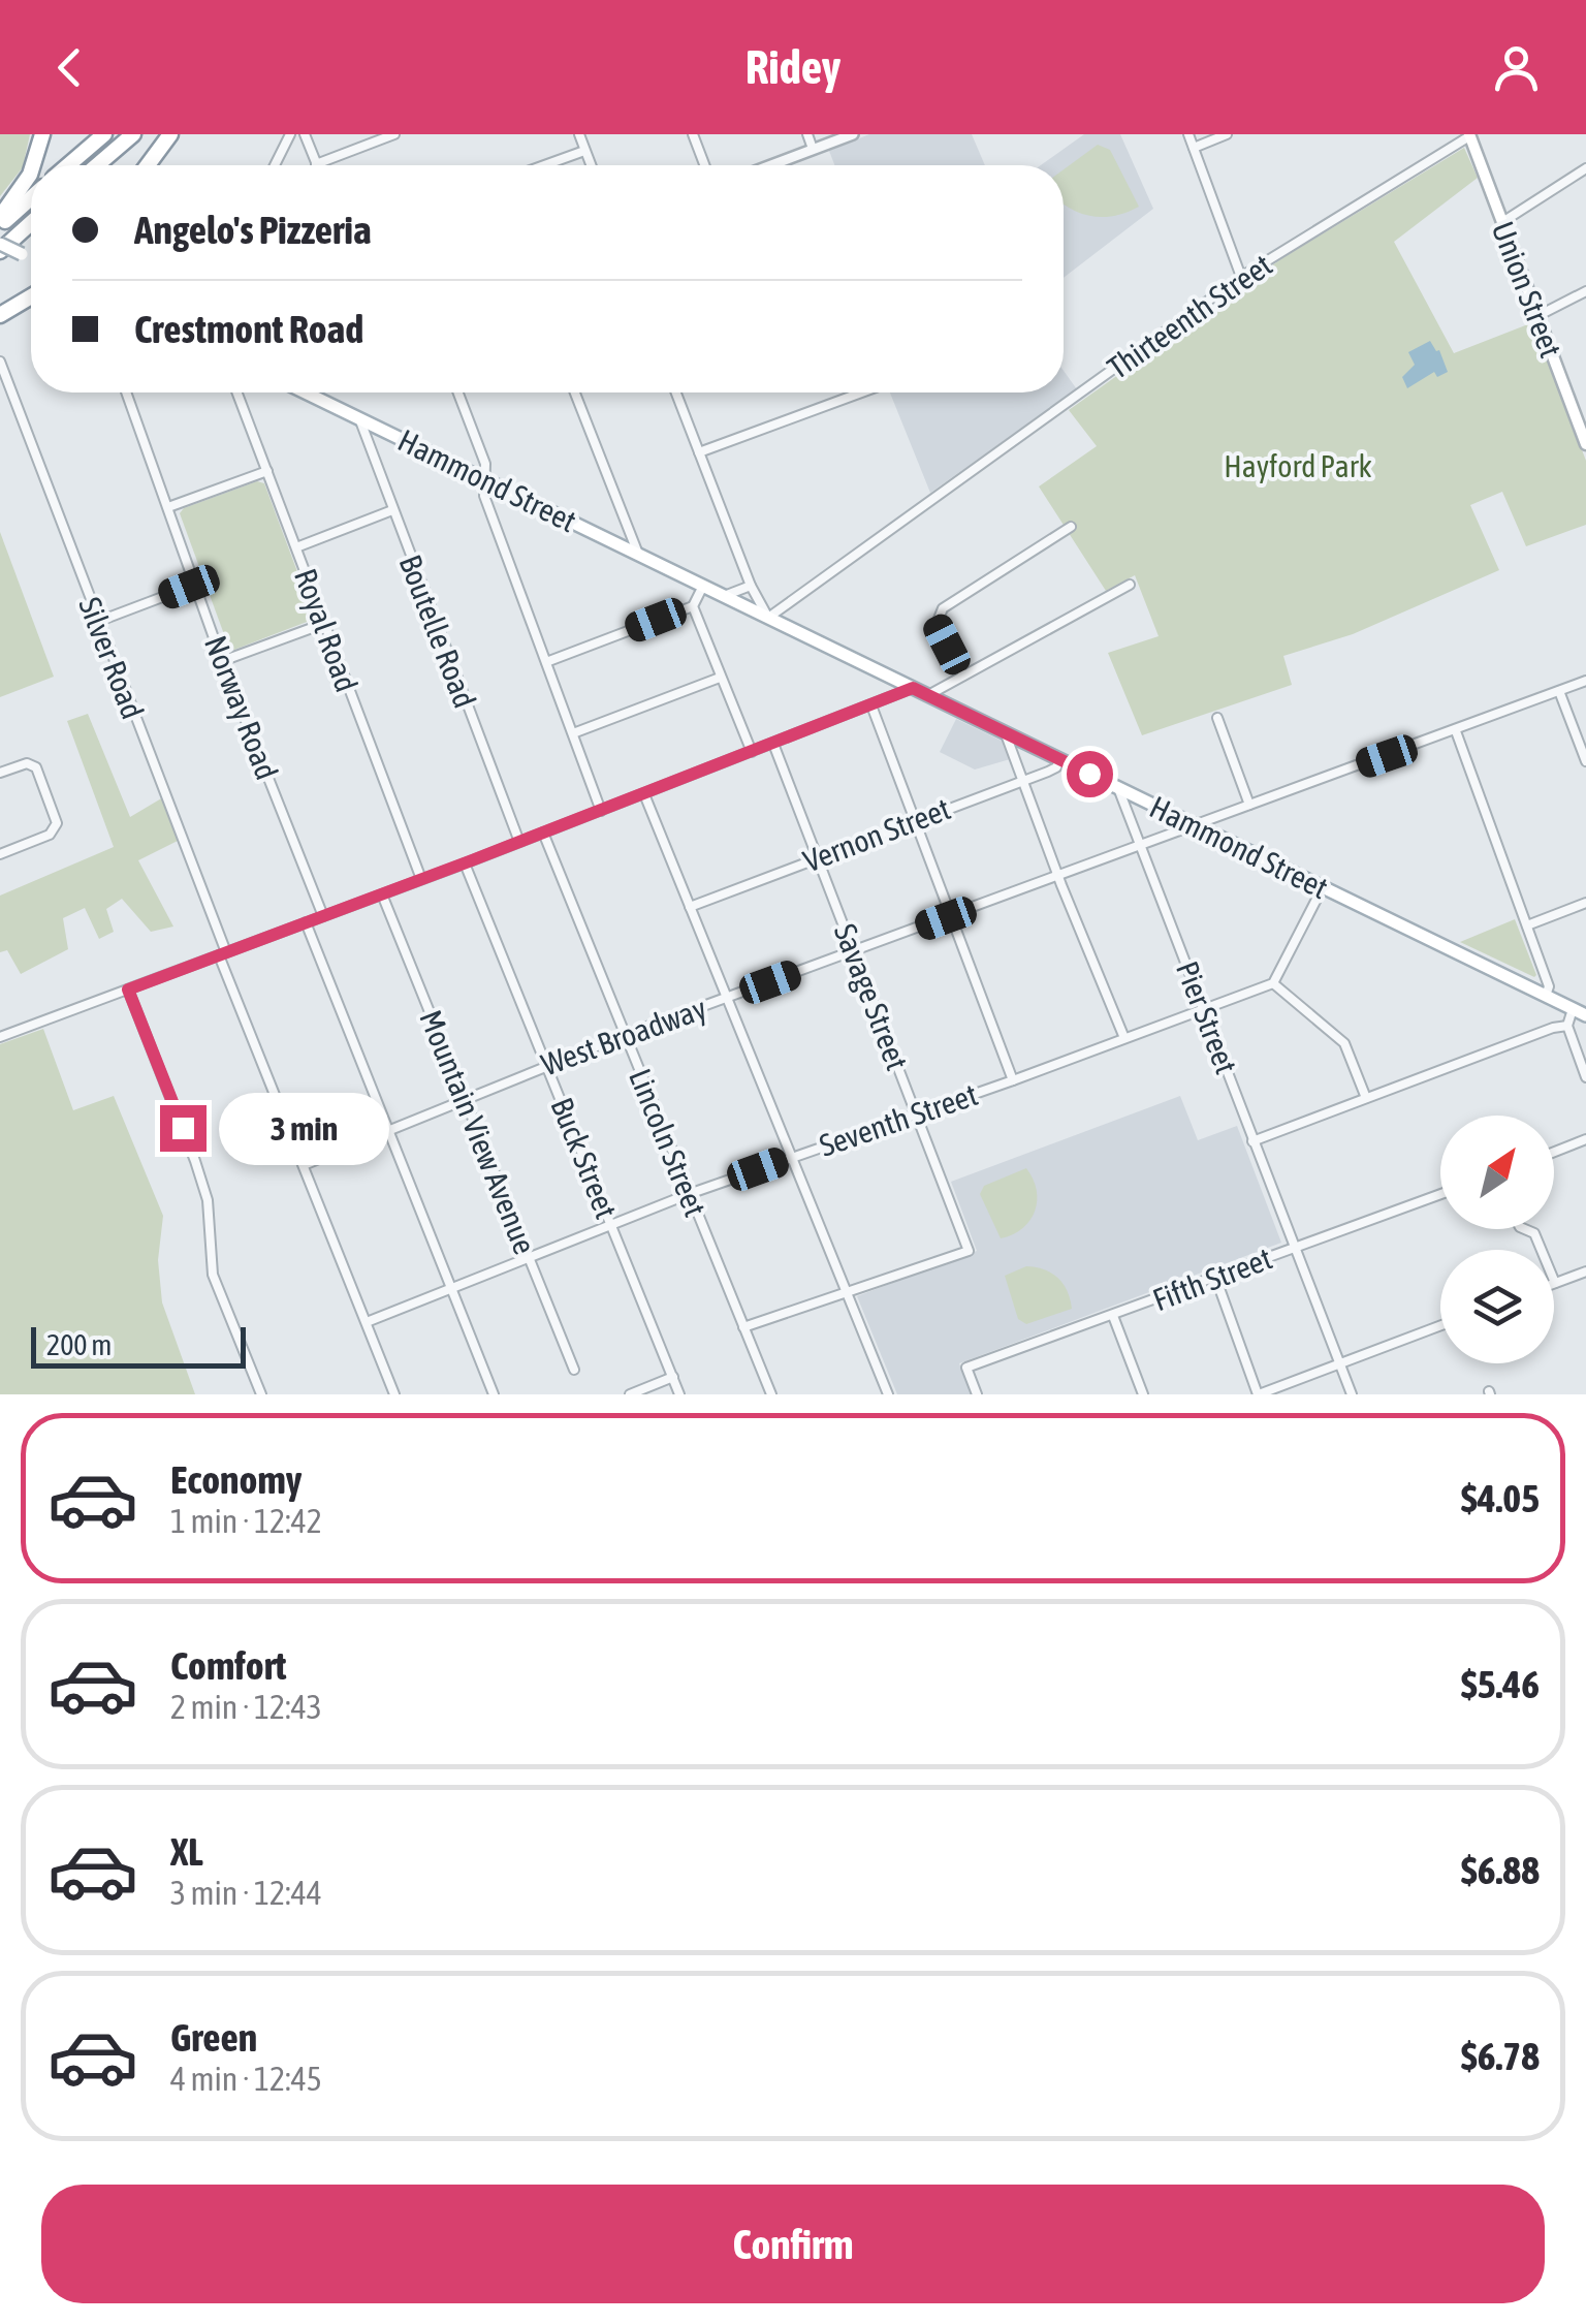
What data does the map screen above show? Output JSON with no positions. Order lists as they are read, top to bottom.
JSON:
{
  "streets": {
    "main road": ["Union Street", "Hammond Street"],
    "street": [
      "Thirteenth Street",
      "Royal Road",
      "Boutelle Road",
      "Silver Road",
      "Norway Road",
      "Vernon Street",
      "Savage Street",
      "Pier Street",
      "West Broadway",
      "Seventh Street",
      "Mountain View Avenue",
      "Lincoln Street",
      "Buck Street",
      "Fifth Street"
    ]
  },
  "crossings": [
    ["Union Street", "Thirteenth Street"],
    ["Thirteenth Street", "Hammond Street"],
    ["Hammond Street", "Boutelle Road"],
    ["Hammond Street", "Vernon Street"],
    ["Hammond Street", "Pier Street"],
    ["Hammond Street", "West Broadway"],
    ["Silver Road", "West Broadway"],
    ["Silver Road", "Seventh Street"],
    ["Vernon Street", "Savage Street"],
    ["Savage Street", "West Broadway"],
    ["Savage Street", "Seventh Street"],
    ["Pier Street", "West Broadway"],
    ["Pier Street", "Seventh Street"],
    ["Pier Street", "Fifth Street"],
    ["West Broadway", "Mountain View Avenue"],
    ["West Broadway", "Lincoln Street"],
    ["West Broadway", "Buck Street"],
    ["Seventh Street", "Mountain View Avenue"],
    ["Seventh Street", "Lincoln Street"],
    ["Seventh Street", "Buck Street"]
  ],
  "parks": ["Hayford Park"],
  "scale_bar": "200 m",
  "north": "top right",
  "page": {
    "header": "Ridey",
    "banner": ["Angelo's Pizzeria", "Crestmont Road"],
    "bubble": "3 min",
    "scale": "200 m",
    "list": [
      {
        "name": "Economy",
        "note": "1 min · 12:42",
        "value": "$4.05"
      },
      {
        "name": "Comfort",
        "note": "2 min · 12:43",
        "value": "$5.46"
      },
      {
        "name": "XL",
        "note": "3 min · 12:44",
        "value": "$6.88"
      },
      {
        "name": "Green",
        "note": "4 min · 12:45",
        "value": "$6.78"
      }
    ],
    "buttons": "Confirm"
  }
}
